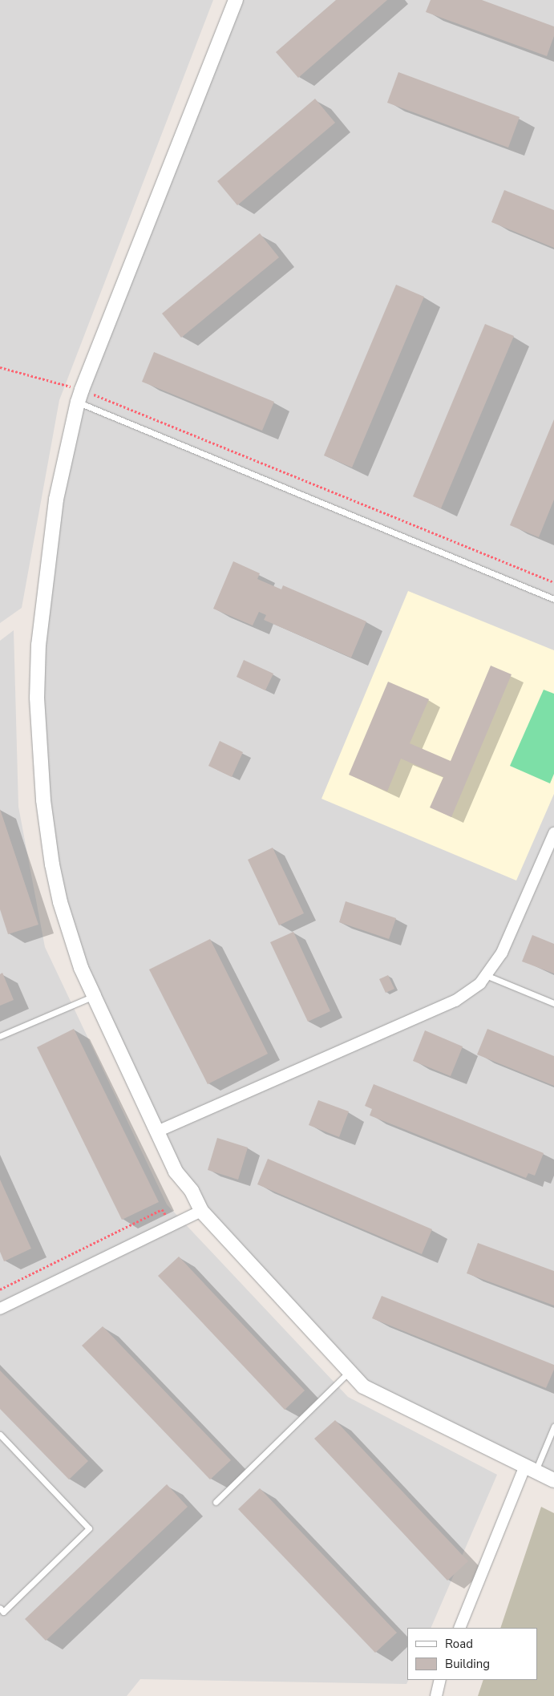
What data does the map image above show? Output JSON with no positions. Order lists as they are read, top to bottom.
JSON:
{
  "legend": ["Road", "Building"]
}
